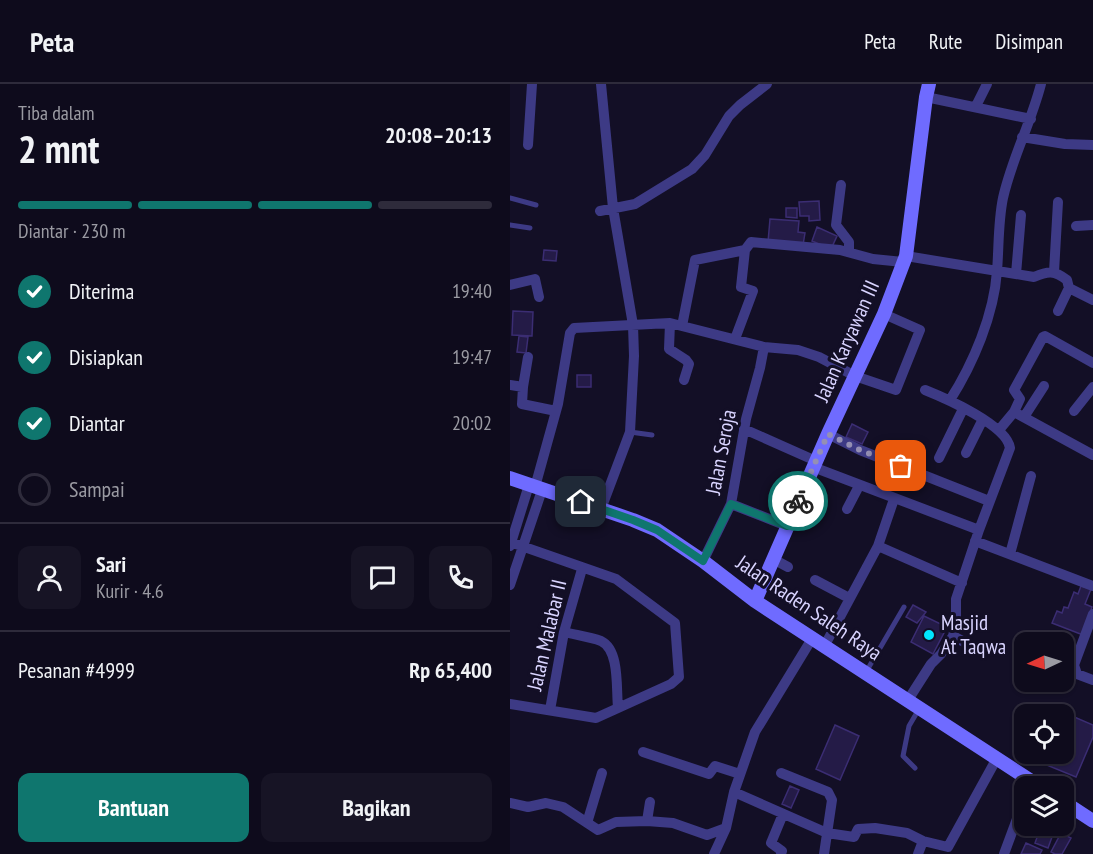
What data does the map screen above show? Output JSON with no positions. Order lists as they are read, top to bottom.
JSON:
{
  "streets": {
    "main road": ["Jalan Karyawan III", "Jalan Raden Saleh Raya"],
    "street": ["Jalan Seroja", "Jalan Malabar II"]
  },
  "crossings": [
    ["Jalan Karyawan III", "Jalan Raden Saleh Raya"],
    ["Jalan Seroja", "Jalan Raden Saleh Raya"]
  ],
  "places": ["Masjid At Taqwa"],
  "north": "left",
  "page": {
    "header": "Peta",
    "nav": ["Peta", "Rute", "Disimpan"],
    "heading": ["2 mnt", "Tiba dalam", "20:08–20:13"],
    "panel": [
      "Sari",
      "Kurir · 4.6",
      "Pesanan #4999",
      "Rp 65,400"
    ],
    "bar": "Diantar · 230 m",
    "list": [
      ["Diterima", "19:40"],
      ["Disiapkan", "19:47"],
      ["Diantar", "20:02"],
      "Sampai"
    ],
    "buttons": ["Bantuan", "Bagikan"]
  }
}
